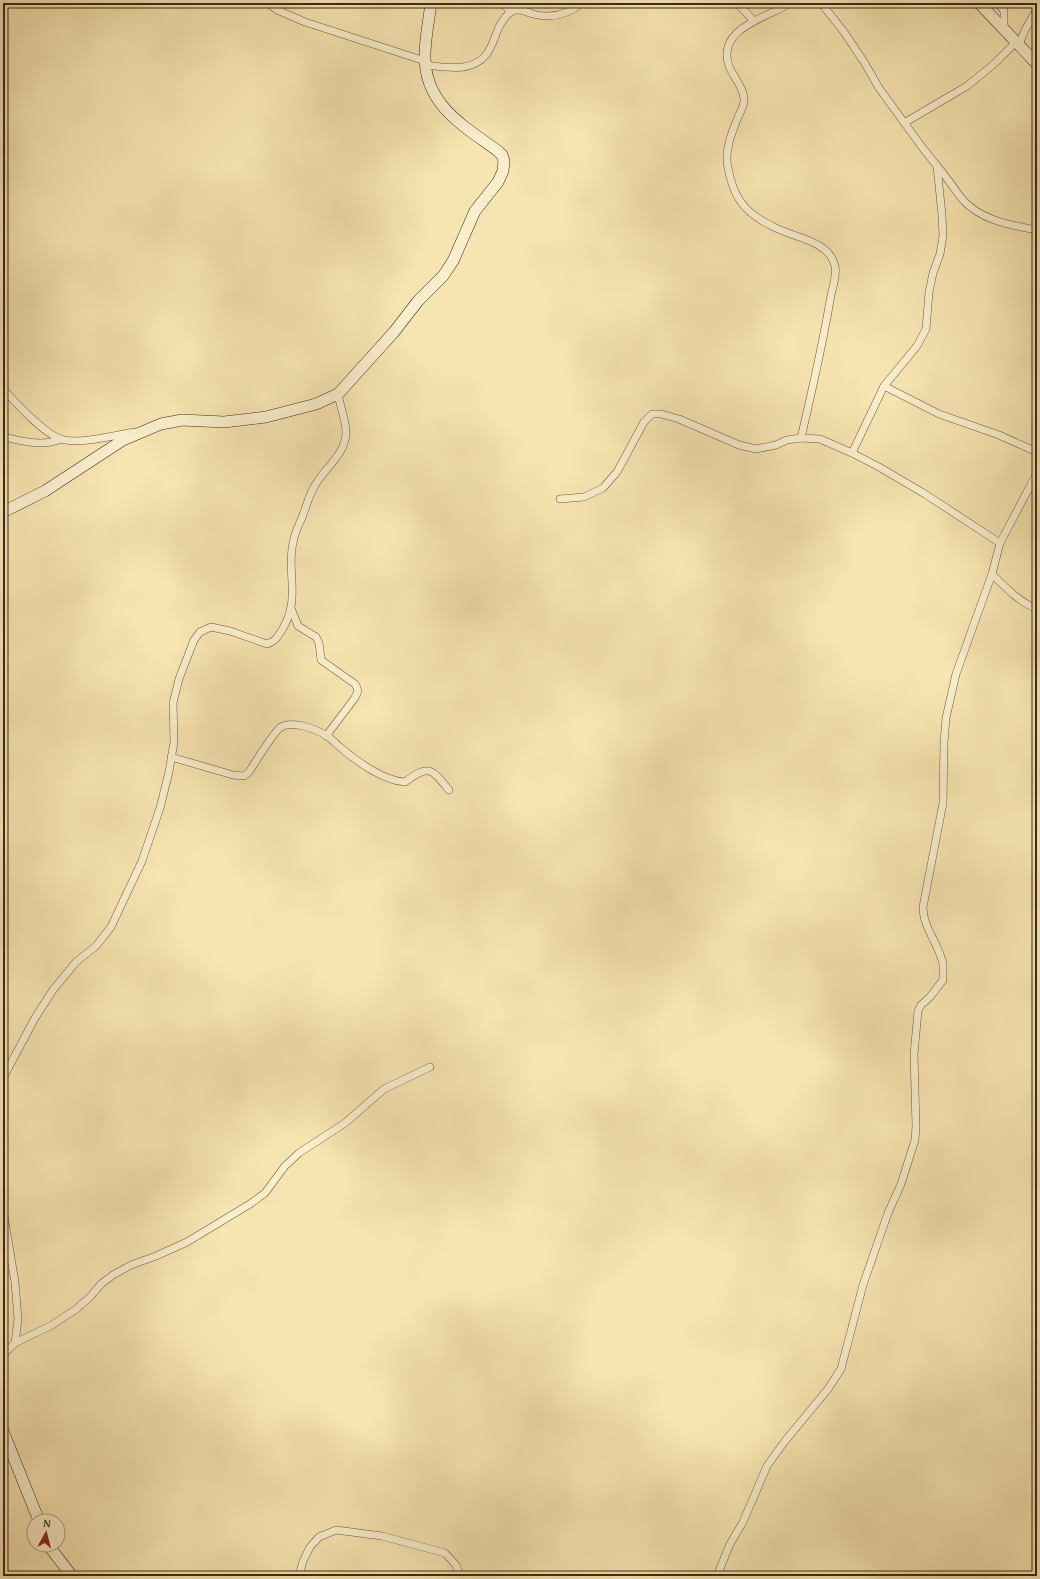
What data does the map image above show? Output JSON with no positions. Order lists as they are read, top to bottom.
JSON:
{
  "north": "top"
}
